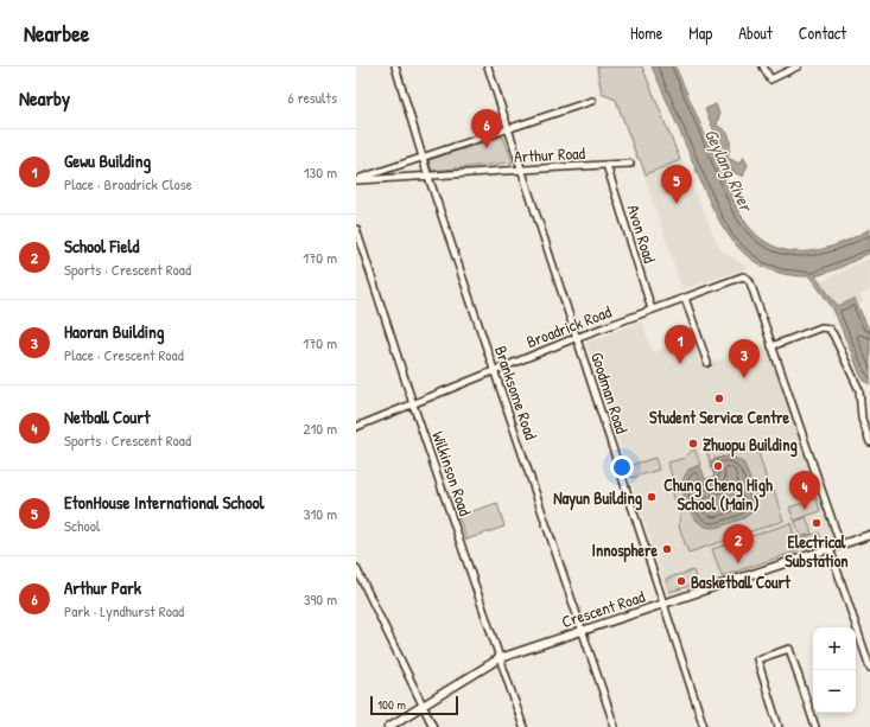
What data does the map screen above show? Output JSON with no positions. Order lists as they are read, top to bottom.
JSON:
{
  "streets": {
    "street": [
      "Arthur Road",
      "Avon Road",
      "Broadrick Road",
      "Branksome Road",
      "Goodman Road",
      "Wilkinson Road",
      "Crescent Road"
    ]
  },
  "crossings": [
    ["Arthur Road", "Avon Road"],
    ["Arthur Road", "Branksome Road"],
    ["Arthur Road", "Goodman Road"],
    ["Avon Road", "Broadrick Road"],
    ["Broadrick Road", "Branksome Road"],
    ["Broadrick Road", "Goodman Road"],
    ["Broadrick Road", "Wilkinson Road"],
    ["Branksome Road", "Crescent Road"],
    ["Goodman Road", "Crescent Road"],
    ["Wilkinson Road", "Crescent Road"]
  ],
  "water": ["Geylang River"],
  "places": [
    "Student Service Centre",
    "Zhuopu Building",
    "Chung Cheng High School (Main)",
    "Nayun Building",
    "Electrical Substation",
    "Innosphere",
    "Basketball Court"
  ],
  "scale_bar": "100 m",
  "page": {
    "header": "Nearbee",
    "nav": [
      "Home",
      "Map",
      "About",
      "Contact"
    ],
    "heading": ["Nearby", "6 results"],
    "pins": [
      "6",
      "5",
      "1",
      "3",
      "4",
      "2"
    ],
    "list": [
      {
        "mark": "1",
        "name": "Gewu Building",
        "note": "Place · Broadrick Close",
        "value": "130 m"
      },
      {
        "mark": "2",
        "name": "School Field",
        "note": "Sports · Crescent Road",
        "value": "170 m"
      },
      {
        "mark": "3",
        "name": "Haoran Building",
        "note": "Place · Crescent Road",
        "value": "170 m"
      },
      {
        "mark": "4",
        "name": "Netball Court",
        "note": "Sports · Crescent Road",
        "value": "210 m"
      },
      {
        "mark": "5",
        "name": "EtonHouse International School",
        "note": "School",
        "value": "310 m"
      },
      {
        "mark": "6",
        "name": "Arthur Park",
        "note": "Park · Lyndhurst Road",
        "value": "390 m"
      }
    ],
    "map_buttons": ["+", "−"],
    "scale": "100 m"
  }
}
